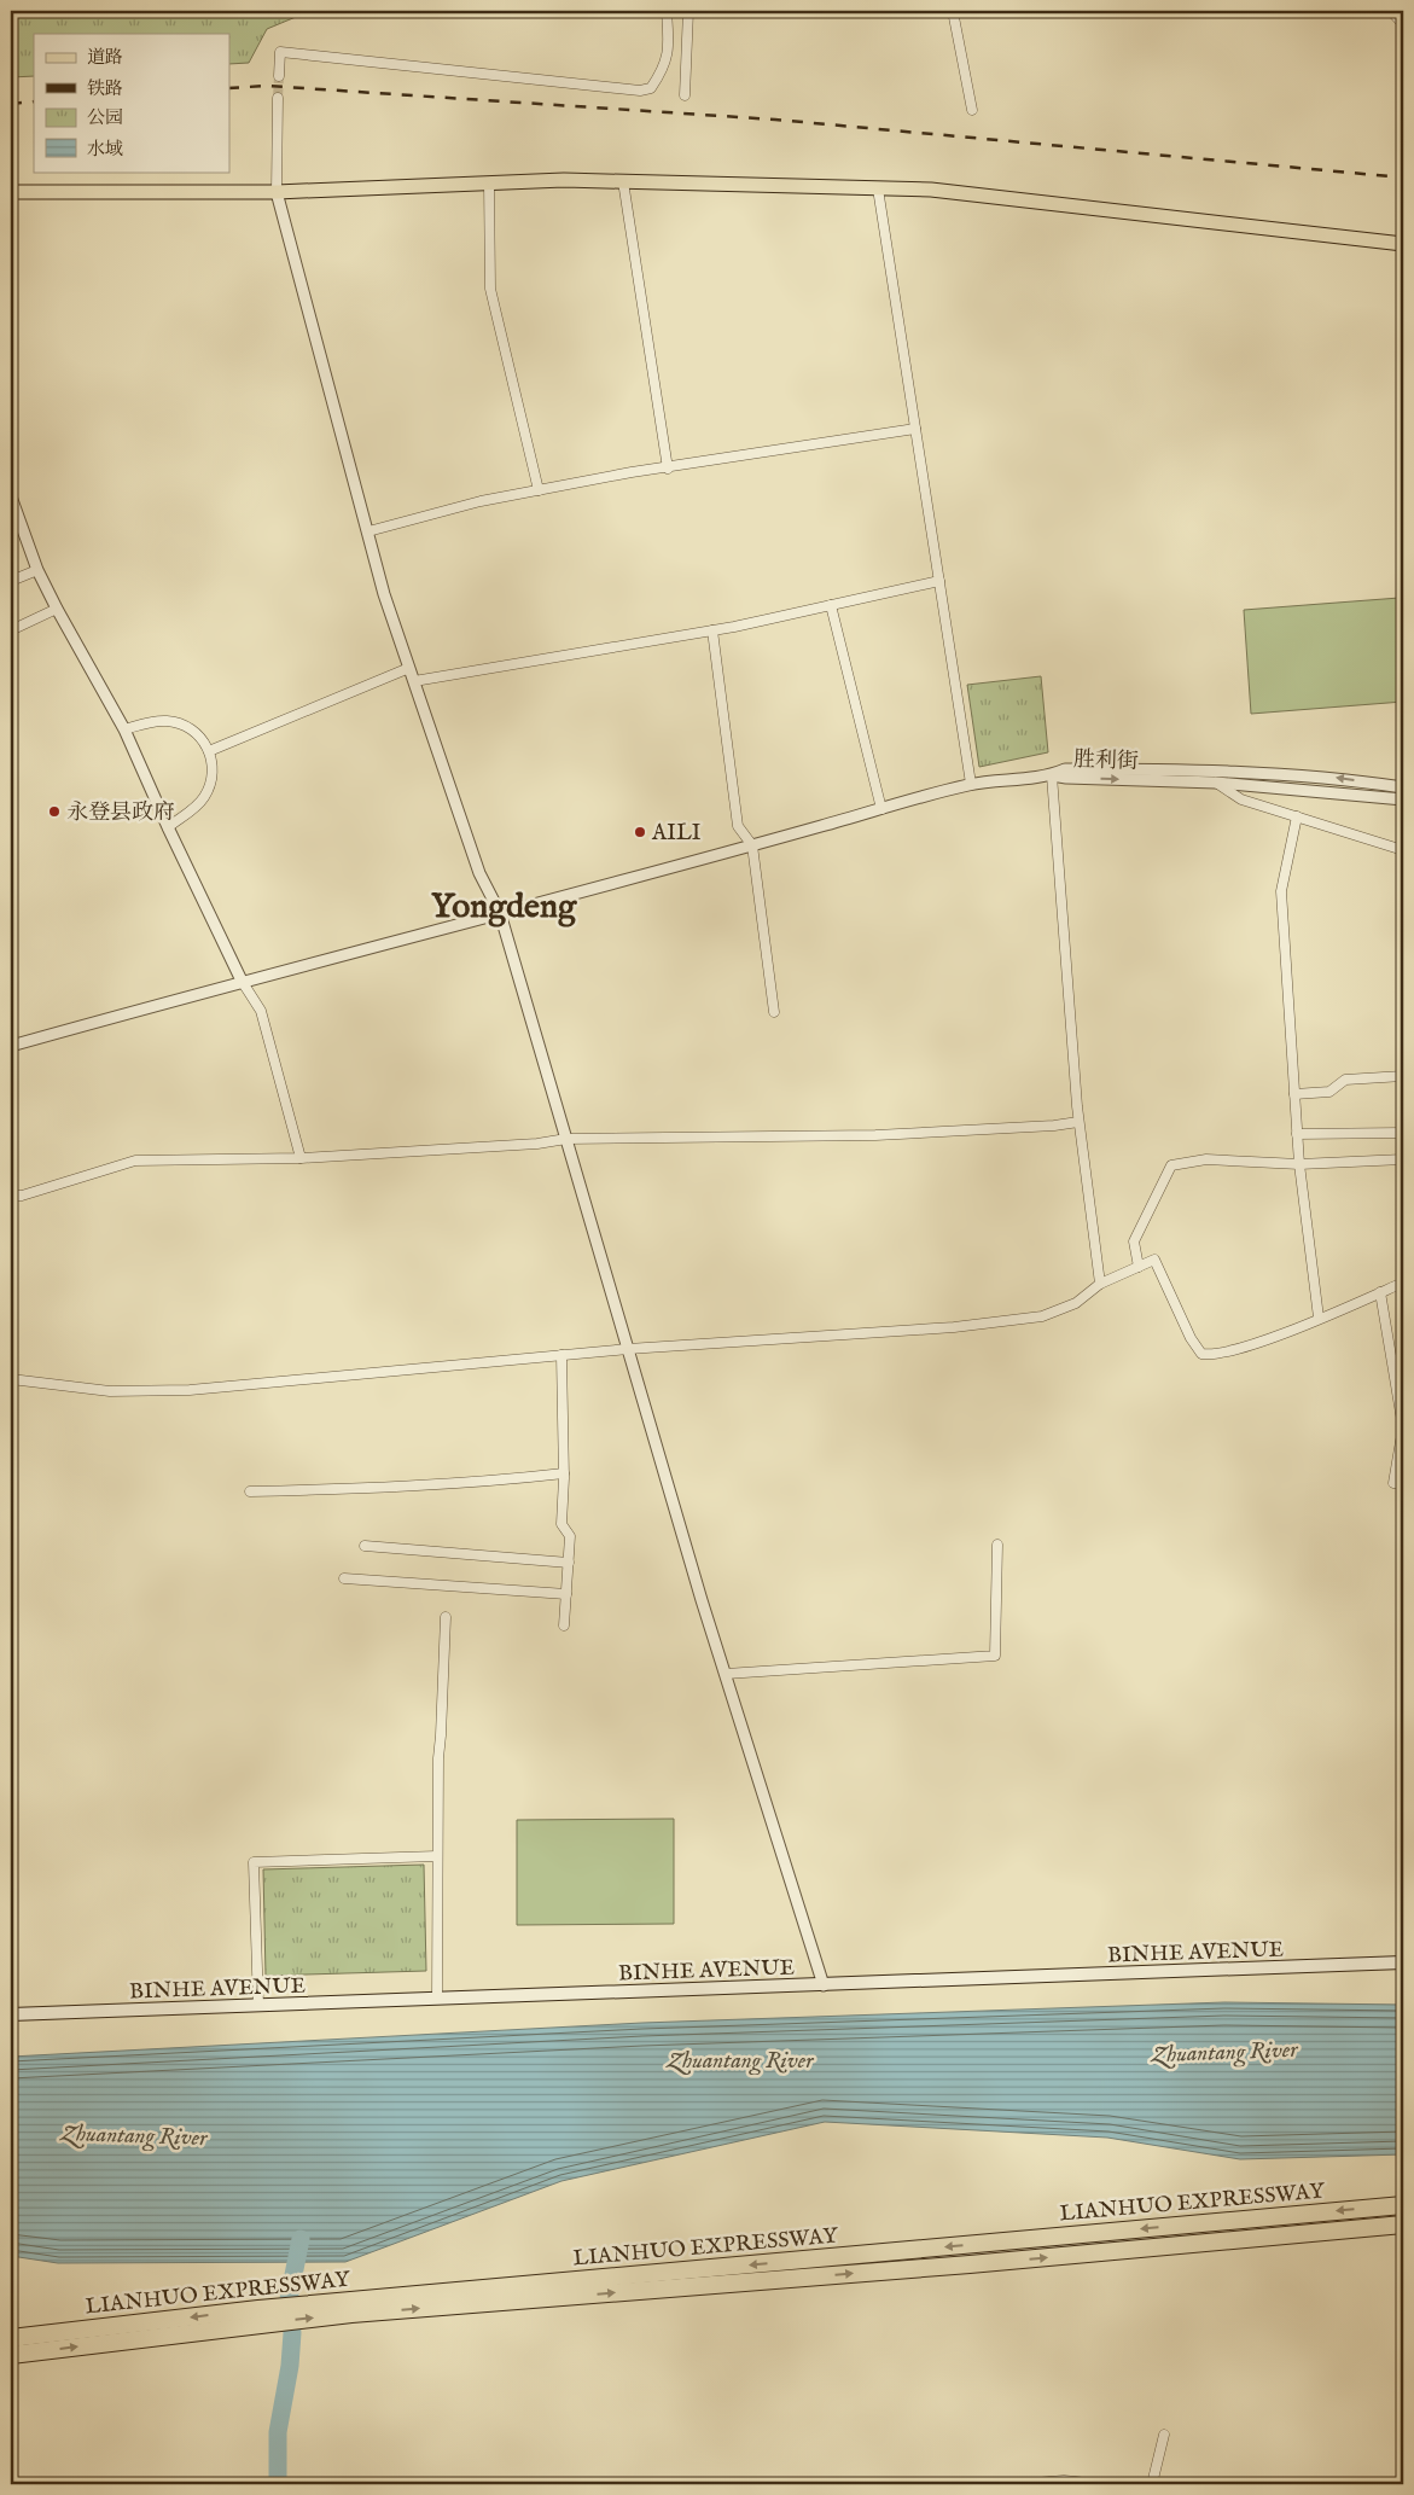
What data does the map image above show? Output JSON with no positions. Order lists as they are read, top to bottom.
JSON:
{
  "streets": {
    "highway": ["LIANHUO EXPRESSWAY"],
    "main road": ["BINHE AVENUE"],
    "street": ["胜利街"]
  },
  "districts": ["Yongdeng"],
  "water": ["Zhuantang River"],
  "places": ["永登县政府", "AILI"],
  "legend": [
    "道路",
    "铁路",
    "公园",
    "水域"
  ]
}
